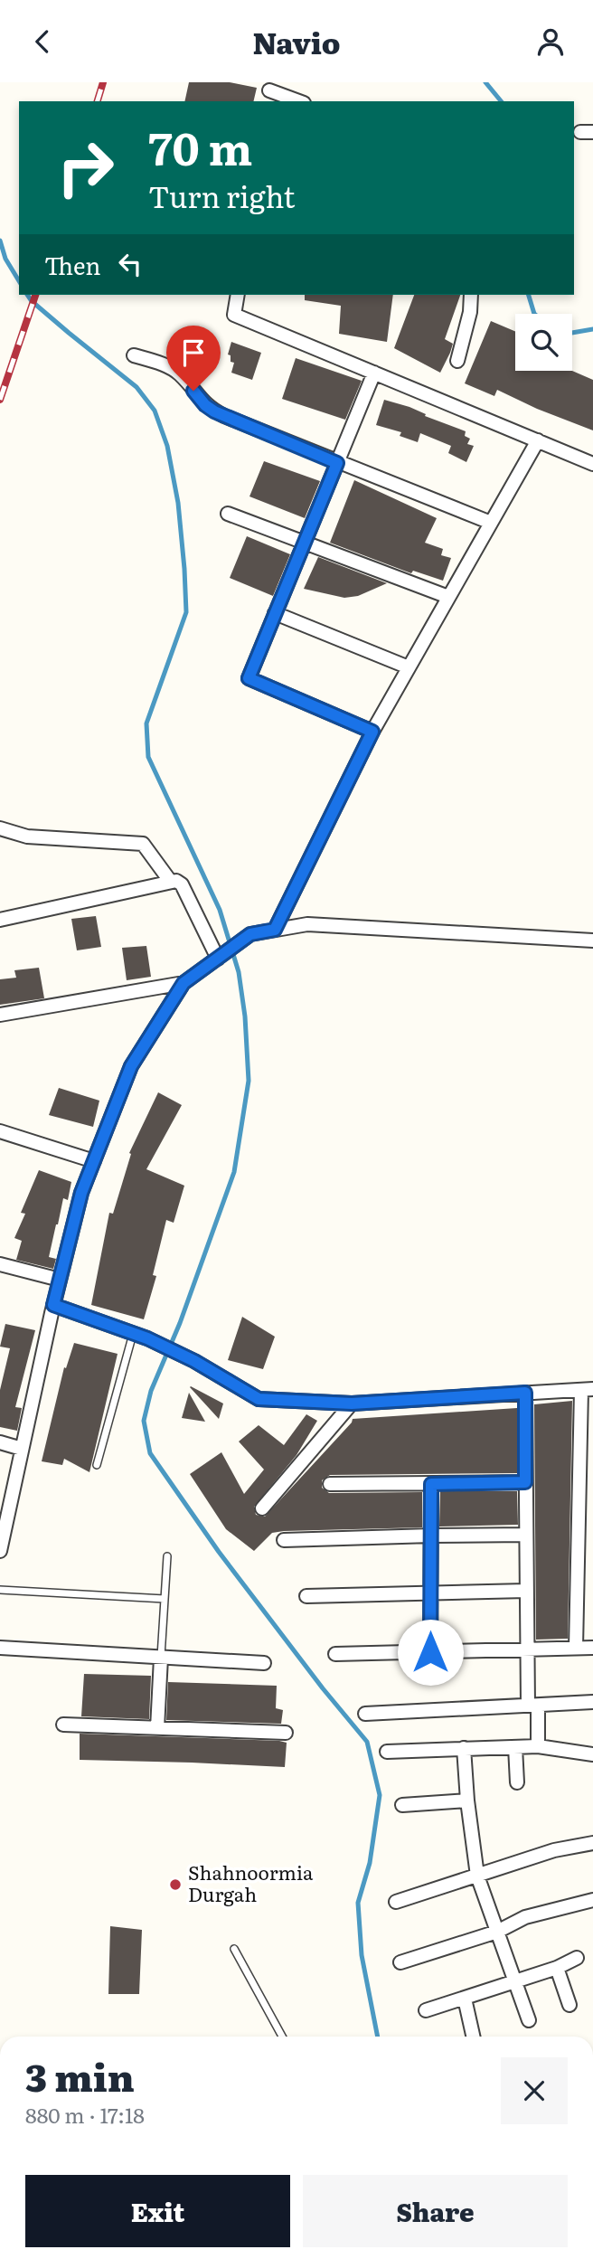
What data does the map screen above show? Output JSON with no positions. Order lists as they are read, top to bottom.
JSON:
{
  "places": ["Shahnoormia Durgah"],
  "page": {
    "header": "Navio",
    "turn": ["70 m", "Turn right"],
    "then": "Then",
    "heading": ["3 min", "880 m · 17:18"],
    "buttons": ["Exit", "Share"]
  }
}
